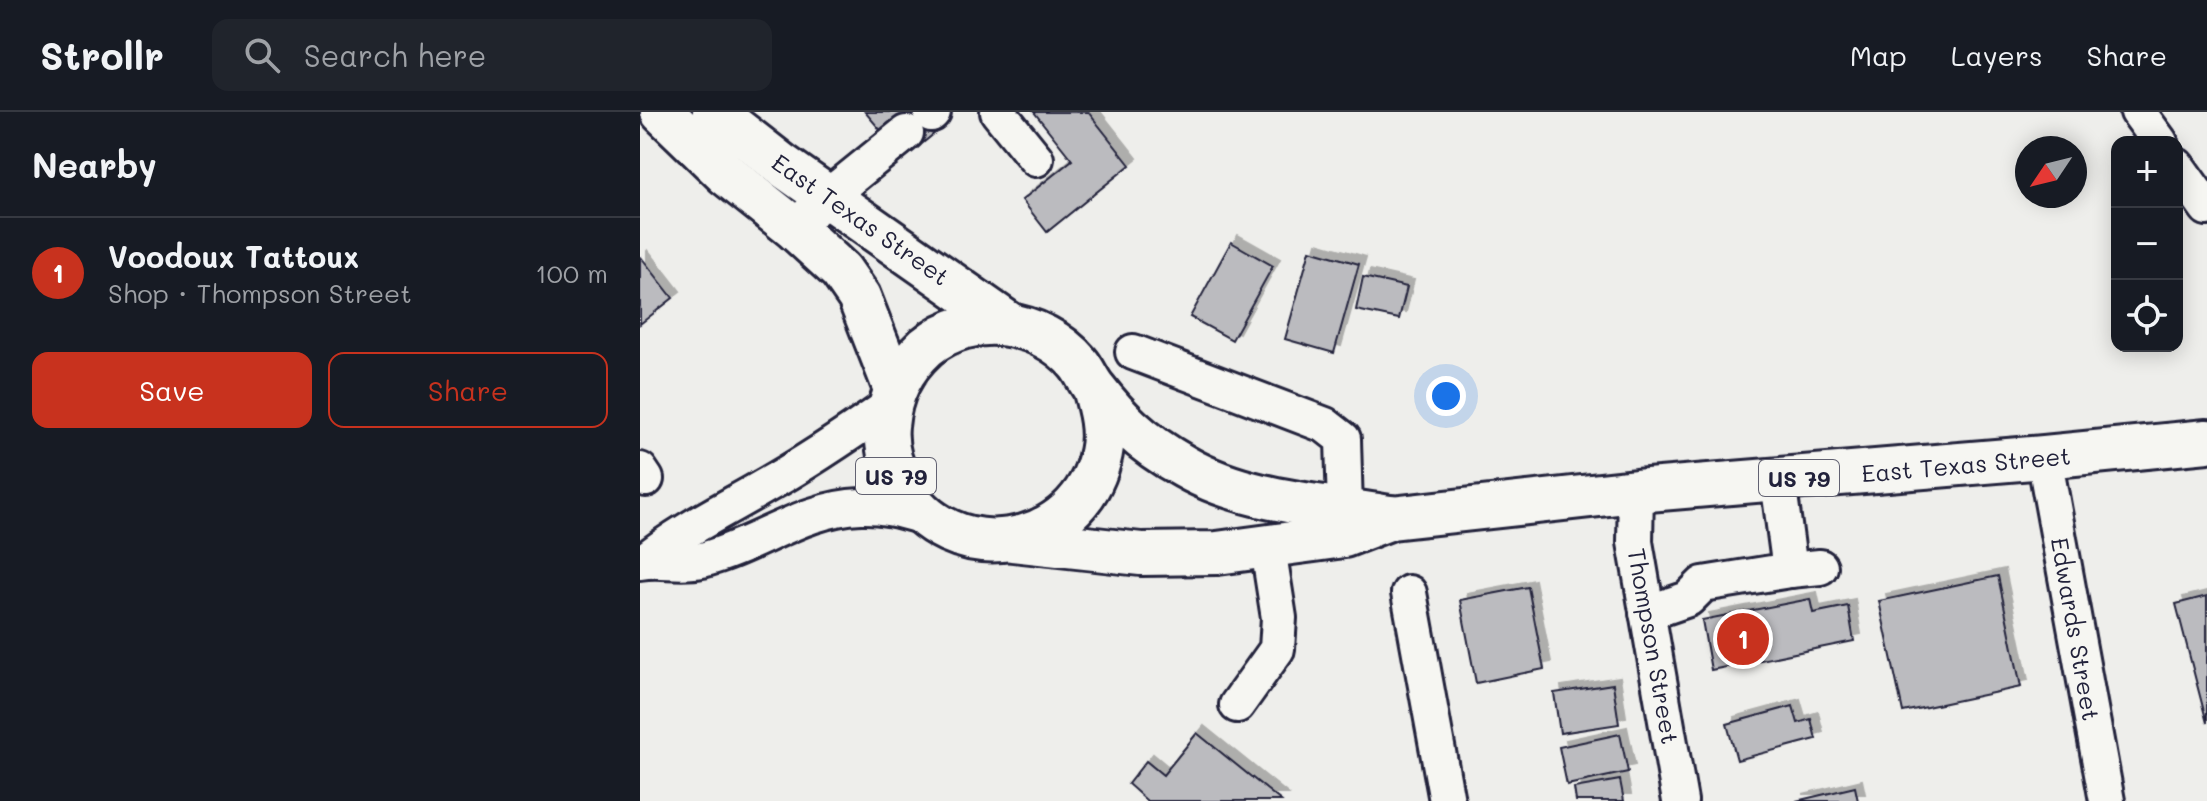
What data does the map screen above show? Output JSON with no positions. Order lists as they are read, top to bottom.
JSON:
{
  "streets": {
    "main road": ["East Texas Street", "US 79"],
    "street": ["Edwards Street", "Thompson Street"]
  },
  "crossings": [
    ["East Texas Street", "Edwards Street"],
    ["East Texas Street", "Thompson Street"]
  ],
  "north": "bottom left",
  "page": {
    "header": "Strollr",
    "search": "Search here",
    "nav": ["Map", "Layers", "Share"],
    "heading": "Nearby",
    "map_buttons": ["+", "−"],
    "list": [
      {
        "mark": "1",
        "name": "Voodoux Tattoux",
        "note": "Shop · Thompson Street",
        "value": "100 m"
      }
    ],
    "buttons": ["Save", "Share"],
    "pins": "1"
  }
}
